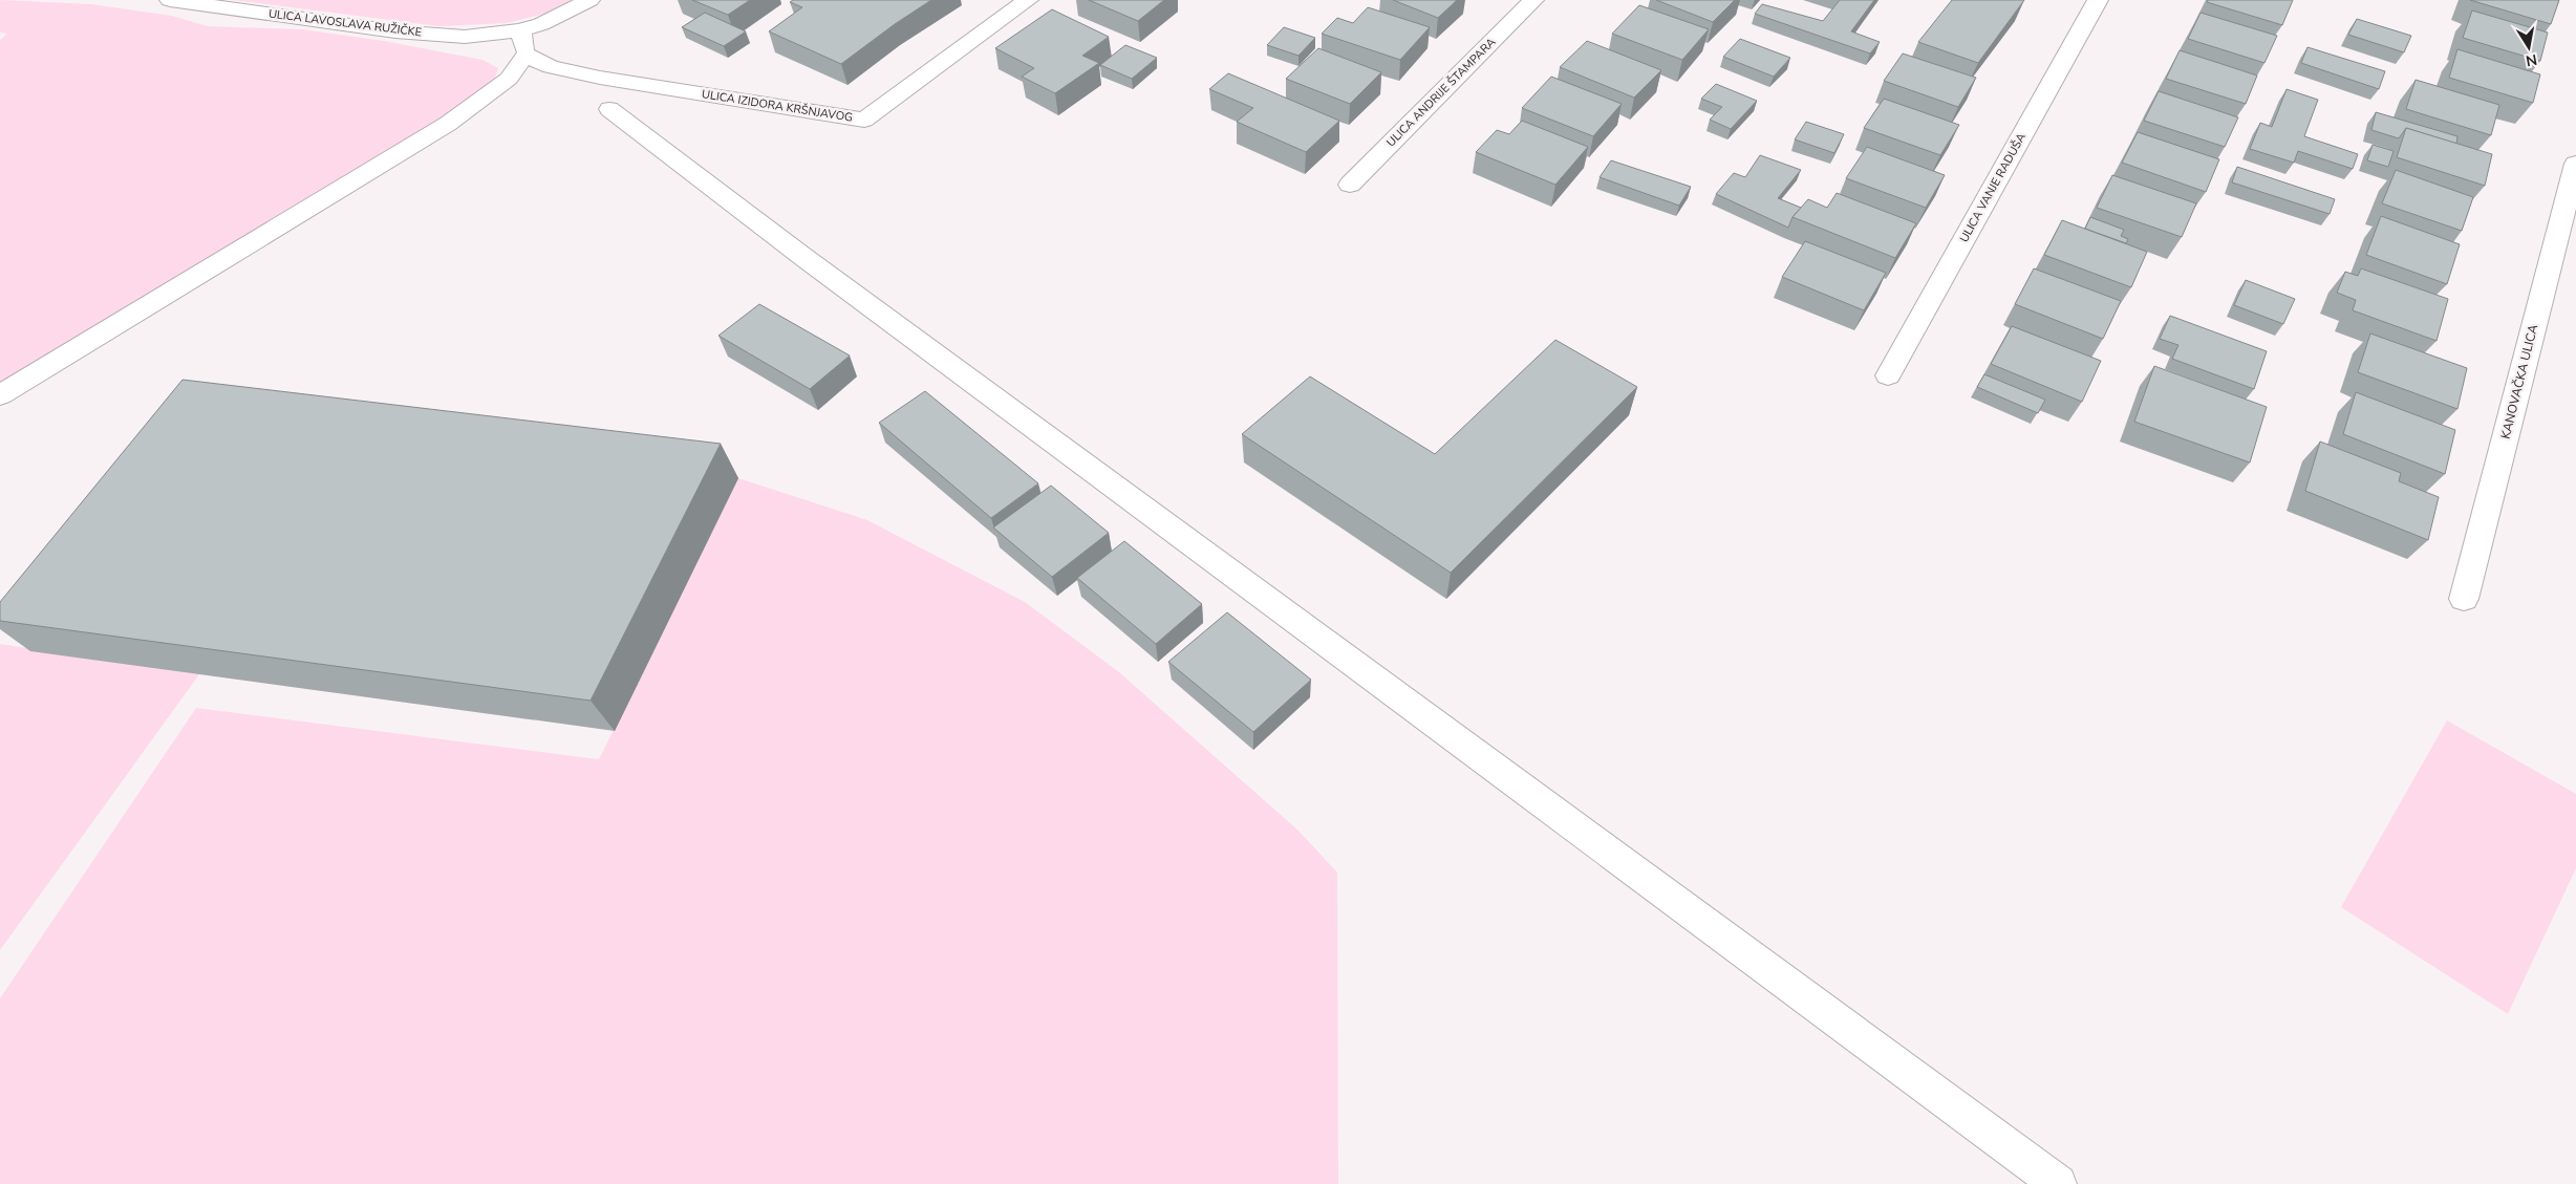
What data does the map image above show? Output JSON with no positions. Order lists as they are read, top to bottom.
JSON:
{
  "streets": {
    "street": [
      "ULICA LAVOSLAVA RUŽIČKE",
      "ULICA ANDRIJE ŠTAMPARA",
      "ULICA IZIDORA KRŠNJAVOG",
      "ULICA VANJE RADUŠA",
      "KANOVAČKA ULICA"
    ]
  },
  "north": "bottom"
}
